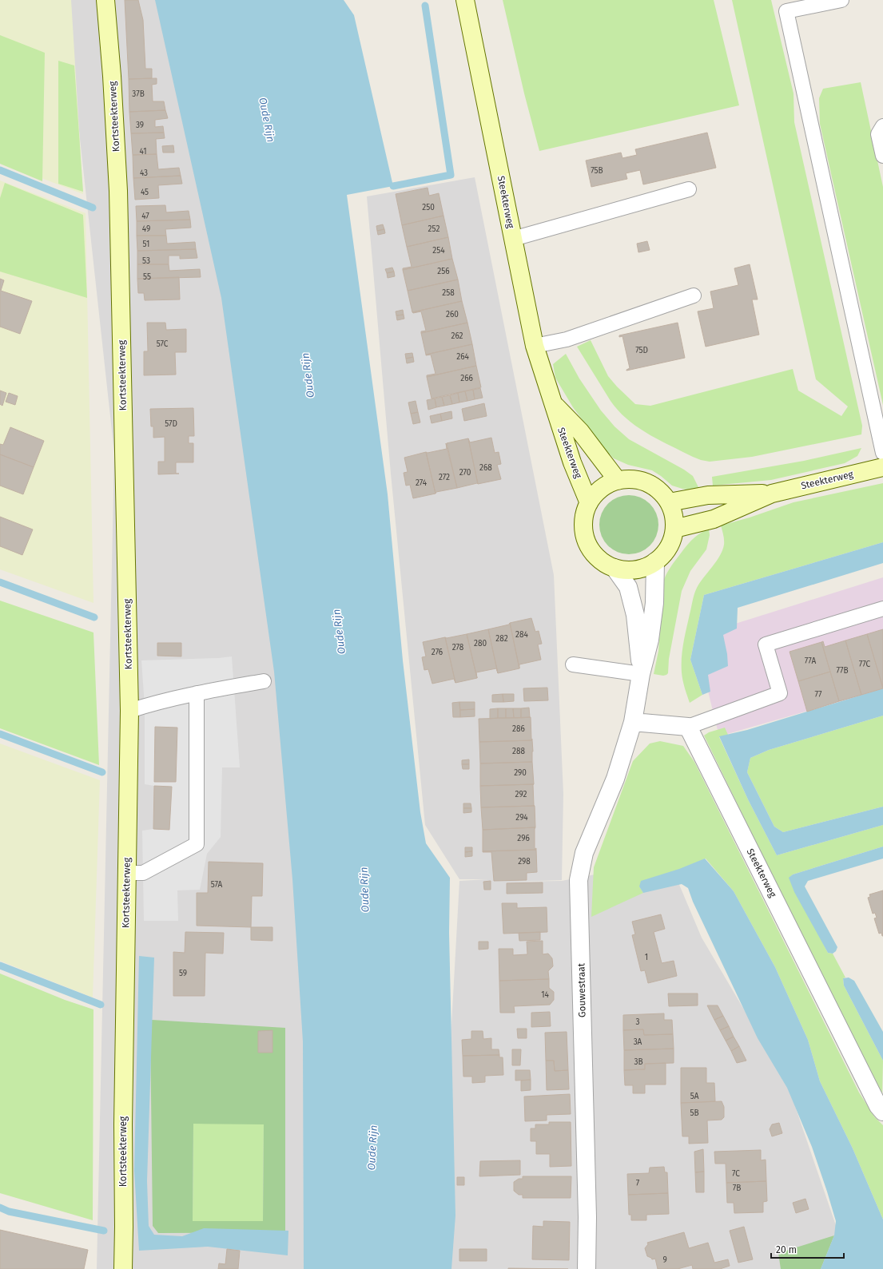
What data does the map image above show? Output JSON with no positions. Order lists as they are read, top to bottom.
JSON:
{
  "streets": {
    "street": ["Kortsteekterweg", "Steekterweg", "Gouwestraat"]
  },
  "water": ["Oude Rijn"],
  "house_numbers": [
    "37B",
    "39",
    "41",
    "75B",
    "43",
    "45",
    "250",
    "47",
    "49",
    "252",
    "51",
    "254",
    "53",
    "256",
    "55",
    "258",
    "260",
    "262",
    "57C",
    "75D",
    "264",
    "266",
    "57D",
    "268",
    "270",
    "272",
    "274",
    "284",
    "282",
    "280",
    "278",
    "276",
    "77A",
    "77C",
    "77B",
    "77",
    "286",
    "288",
    "290",
    "292",
    "294",
    "296",
    "298",
    "57A",
    "1",
    "59",
    "14",
    "3",
    "3A",
    "3B",
    "5A",
    "5B",
    "7C",
    "7",
    "7B",
    "9"
  ],
  "scale_bar": "20 m"
}
